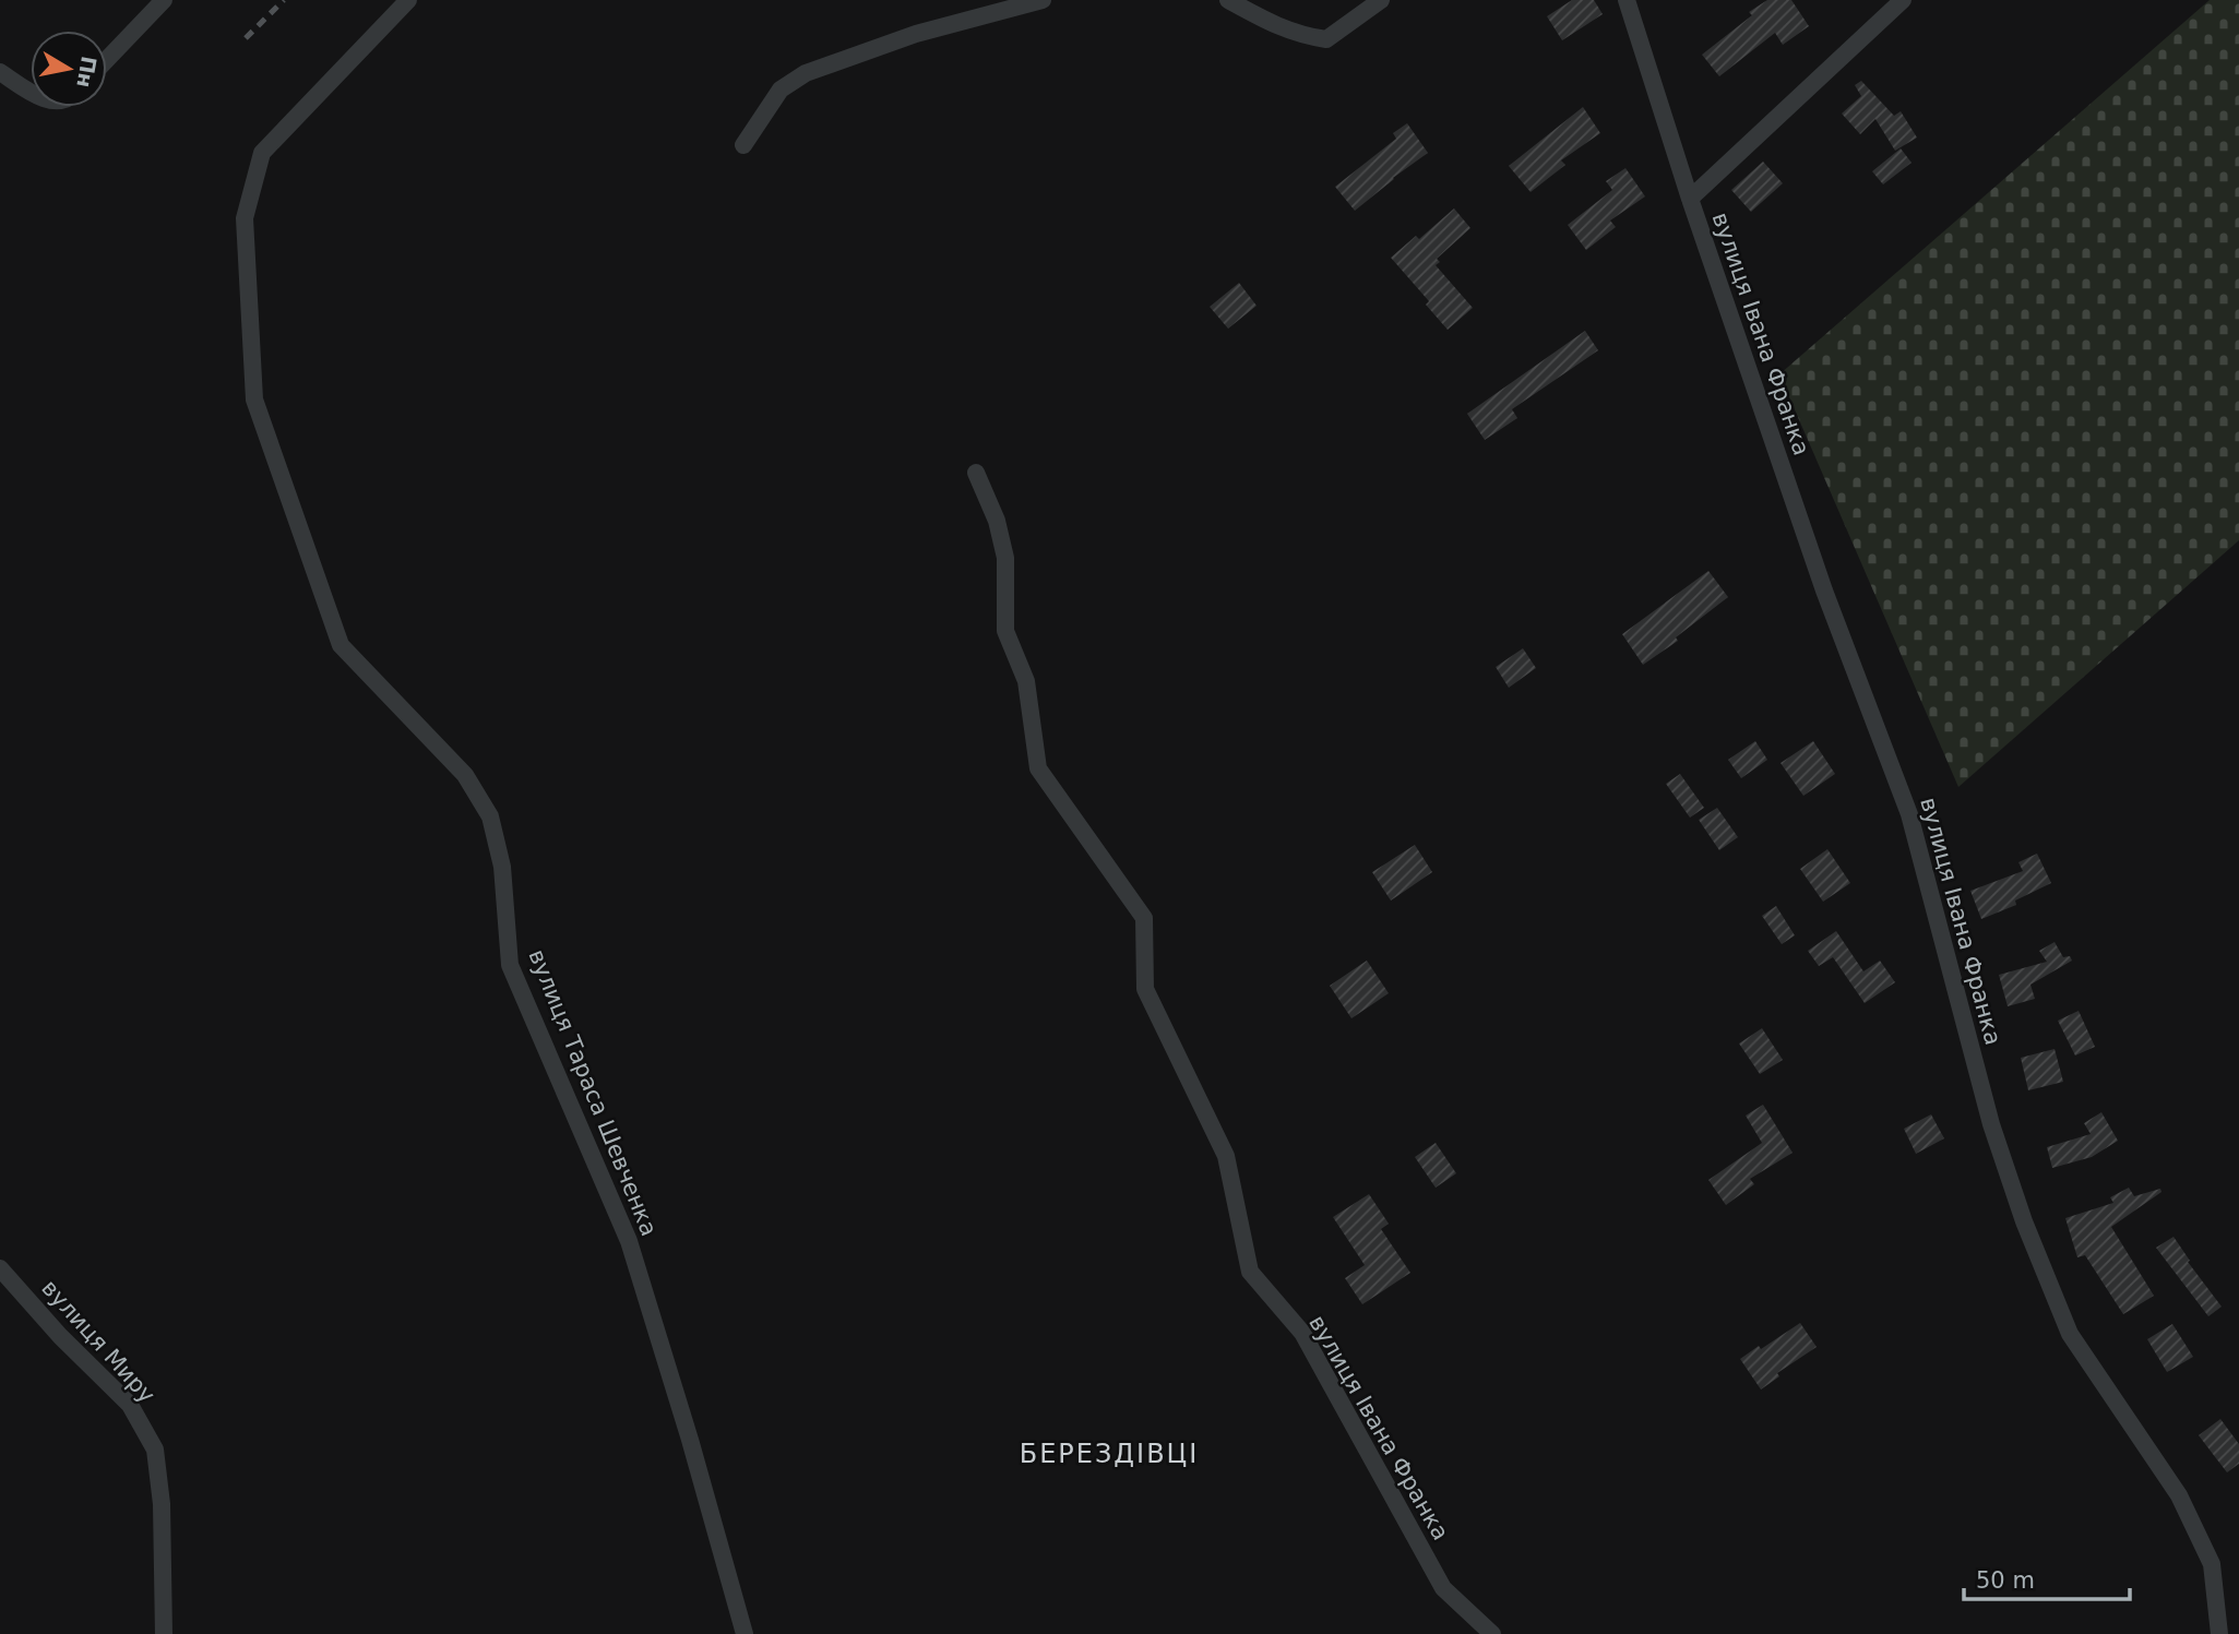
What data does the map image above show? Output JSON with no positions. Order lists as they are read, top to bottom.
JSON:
{
  "streets": {
    "street": ["вулиця Івана Франка", "вулиця Тараса Шевченка", "вулиця Миру"]
  },
  "districts": ["БЕРЕЗДІВЦІ"],
  "scale_bar": "50 m",
  "north": "right"
}
